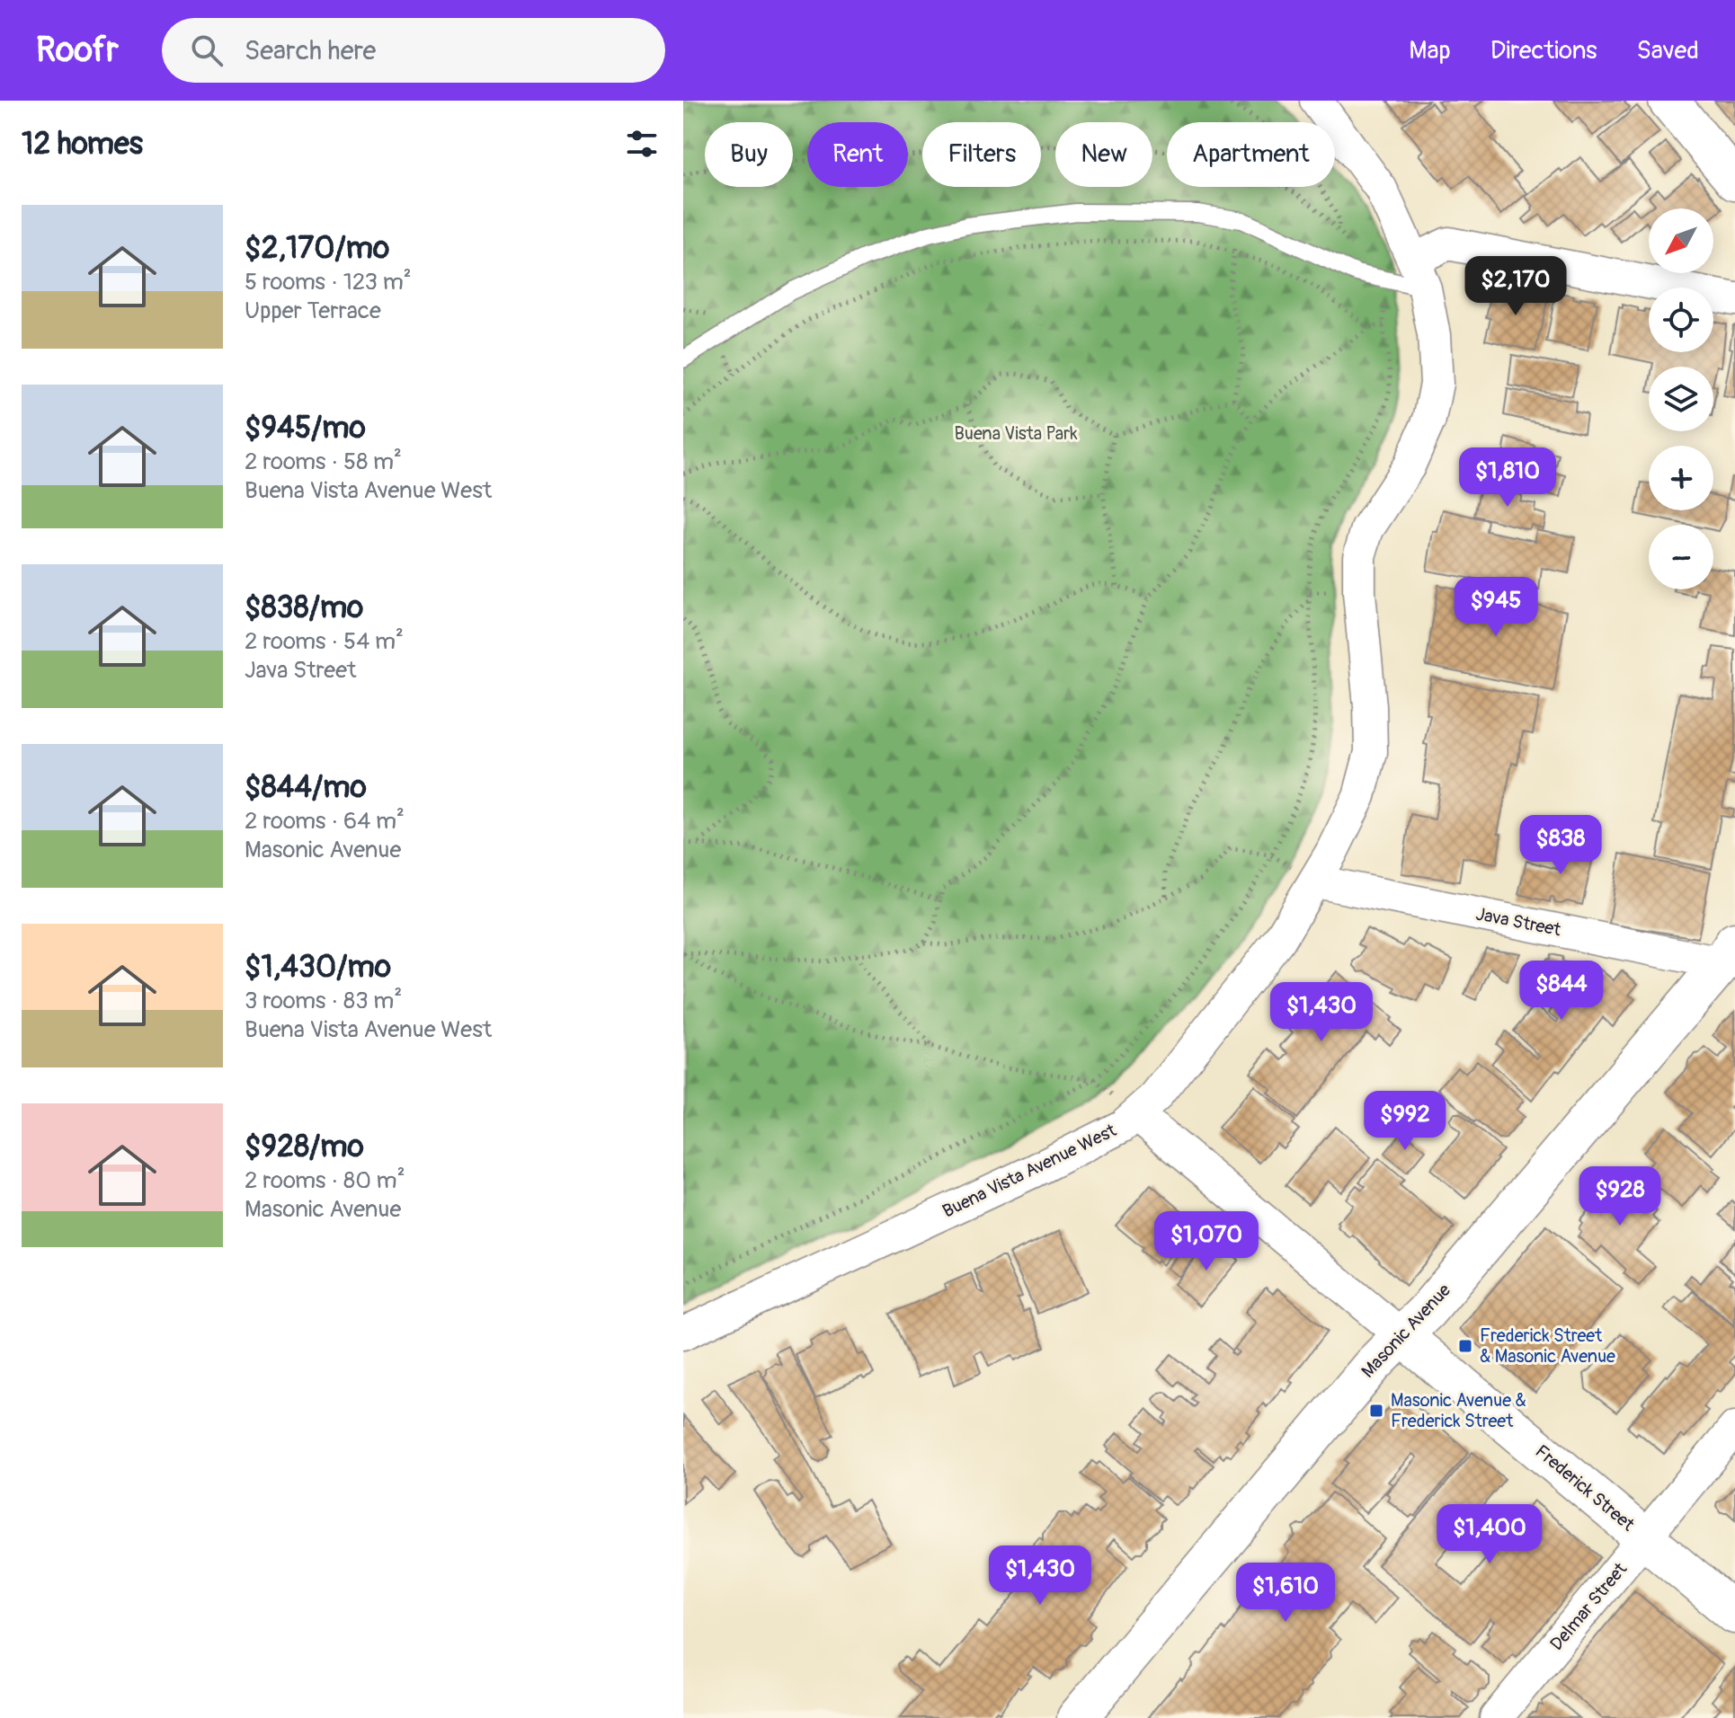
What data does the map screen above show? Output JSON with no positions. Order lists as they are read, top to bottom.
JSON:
{
  "streets": {
    "street": [
      "Java Street",
      "Buena Vista Avenue West",
      "Masonic Avenue",
      "Frederick Street",
      "Delmar Street"
    ]
  },
  "crossings": [
    ["Java Street", "Buena Vista Avenue West"],
    ["Java Street", "Masonic Avenue"],
    ["Buena Vista Avenue West", "Frederick Street"],
    ["Masonic Avenue", "Frederick Street"],
    ["Frederick Street", "Delmar Street"]
  ],
  "parks": ["Buena Vista Park"],
  "places": {
    "transit": ["Frederick Street & Masonic Avenue", "Masonic Avenue & Frederick Street"]
  },
  "north": "bottom left",
  "page": {
    "header": "Roofr",
    "search": "Search here",
    "nav": ["Map", "Directions", "Saved"],
    "heading": "12 homes",
    "chip": [
      "Buy",
      "Rent",
      "Filters",
      "New",
      "Apartment"
    ],
    "list": [
      {
        "name": "$2,170/mo",
        "note": "5 rooms · 123 m² · Upper Terrace"
      },
      {
        "name": "$945/mo",
        "note": "2 rooms · 58 m² · Buena Vista Avenue West"
      },
      {
        "name": "$838/mo",
        "note": "2 rooms · 54 m² · Java Street"
      },
      {
        "name": "$844/mo",
        "note": "2 rooms · 64 m² · Masonic Avenue"
      },
      {
        "name": "$1,430/mo",
        "note": "3 rooms · 83 m² · Buena Vista Avenue West"
      },
      {
        "name": "$928/mo",
        "note": "2 rooms · 80 m² · Masonic Avenue"
      }
    ],
    "map_buttons": ["+", "−"],
    "price": [
      "$2,170",
      "$1,810",
      "$945",
      "$838",
      "$844",
      "$1,430",
      "$992",
      "$928",
      "$1,070",
      "$1,400",
      "$1,430",
      "$1,610"
    ]
  }
}
